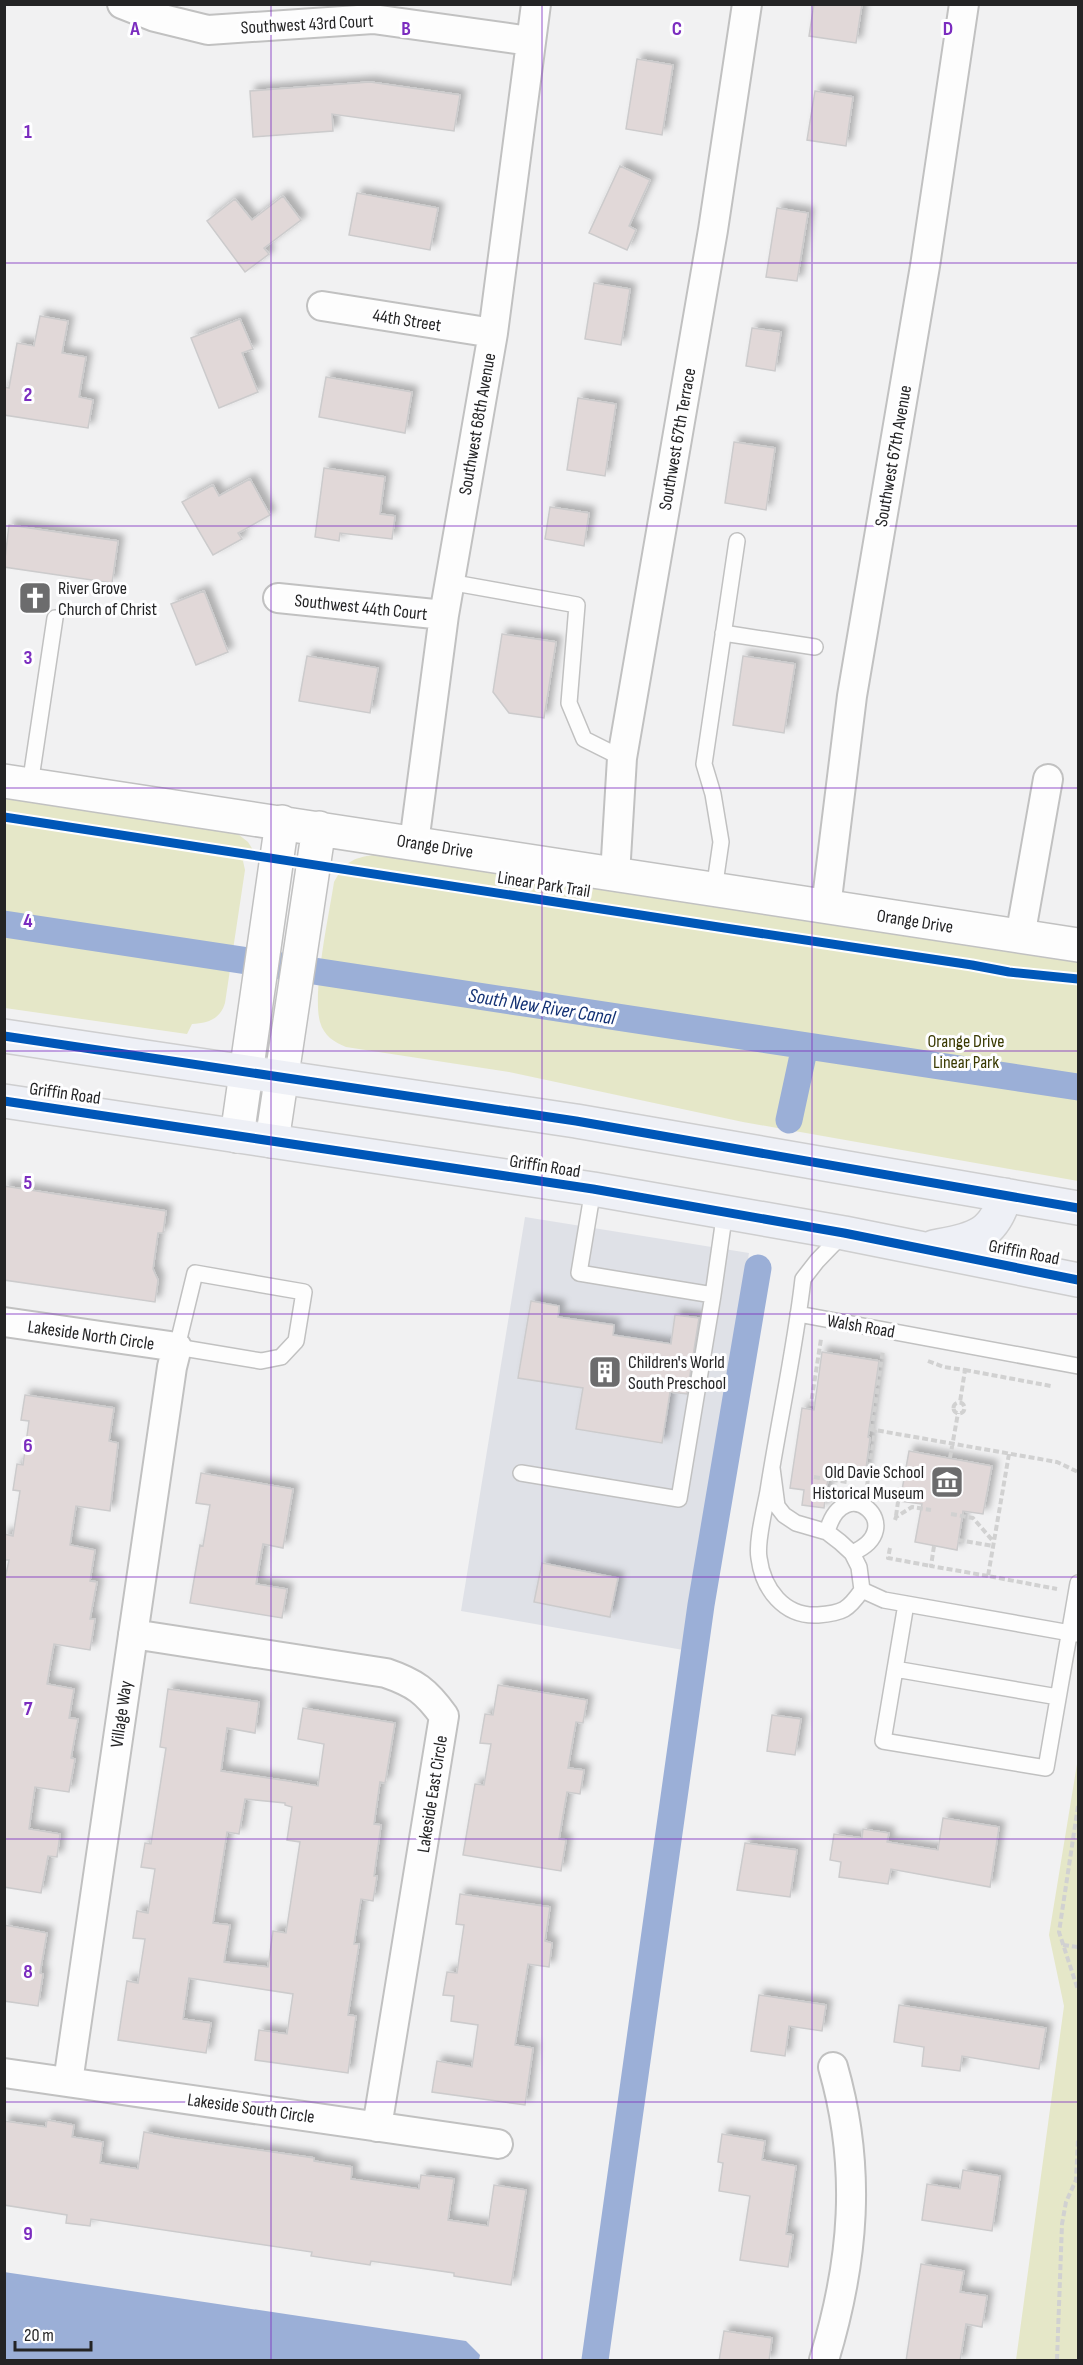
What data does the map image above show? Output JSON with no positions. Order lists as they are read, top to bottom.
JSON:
{
  "streets": {
    "main road": ["Griffin Road"],
    "street": [
      "Southwest 43rd Court",
      "44th Street",
      "Southwest 68th Avenue",
      "Southwest 67th Terrace",
      "Southwest 67th Avenue",
      "Southwest 44th Court",
      "Orange Drive",
      "Lakeside North Circle",
      "Village Way",
      "Lakeside East Circle",
      "Lakeside South Circle"
    ],
    "lane": ["Walsh Road"],
    "cycle path": ["Linear Park Trail"]
  },
  "crossings": [
    ["Southwest 43rd Court", "Southwest 68th Avenue"],
    ["44th Street", "Southwest 68th Avenue"],
    ["Southwest 68th Avenue", "Southwest 44th Court"],
    ["Southwest 68th Avenue", "Orange Drive"],
    ["Southwest 67th Terrace", "Orange Drive"],
    ["Southwest 67th Avenue", "Orange Drive"],
    ["Lakeside North Circle", "Village Way"],
    ["Village Way", "Lakeside East Circle"],
    ["Village Way", "Lakeside South Circle"],
    ["Lakeside East Circle", "Lakeside South Circle"]
  ],
  "water": ["South New River Canal"],
  "parks": ["Orange Drive Linear Park"],
  "places": {
    "church": ["River Grove Church of Christ"],
    "building": ["Children's World South Preschool"],
    "museum": ["Old Davie School Historical Museum"]
  },
  "scale_bar": "20 m",
  "grid": {
    "columns": [
      "A",
      "B",
      "C",
      "D"
    ],
    "rows": [
      "1",
      "2",
      "3",
      "4",
      "5",
      "6",
      "7",
      "8",
      "9"
    ]
  }
}
